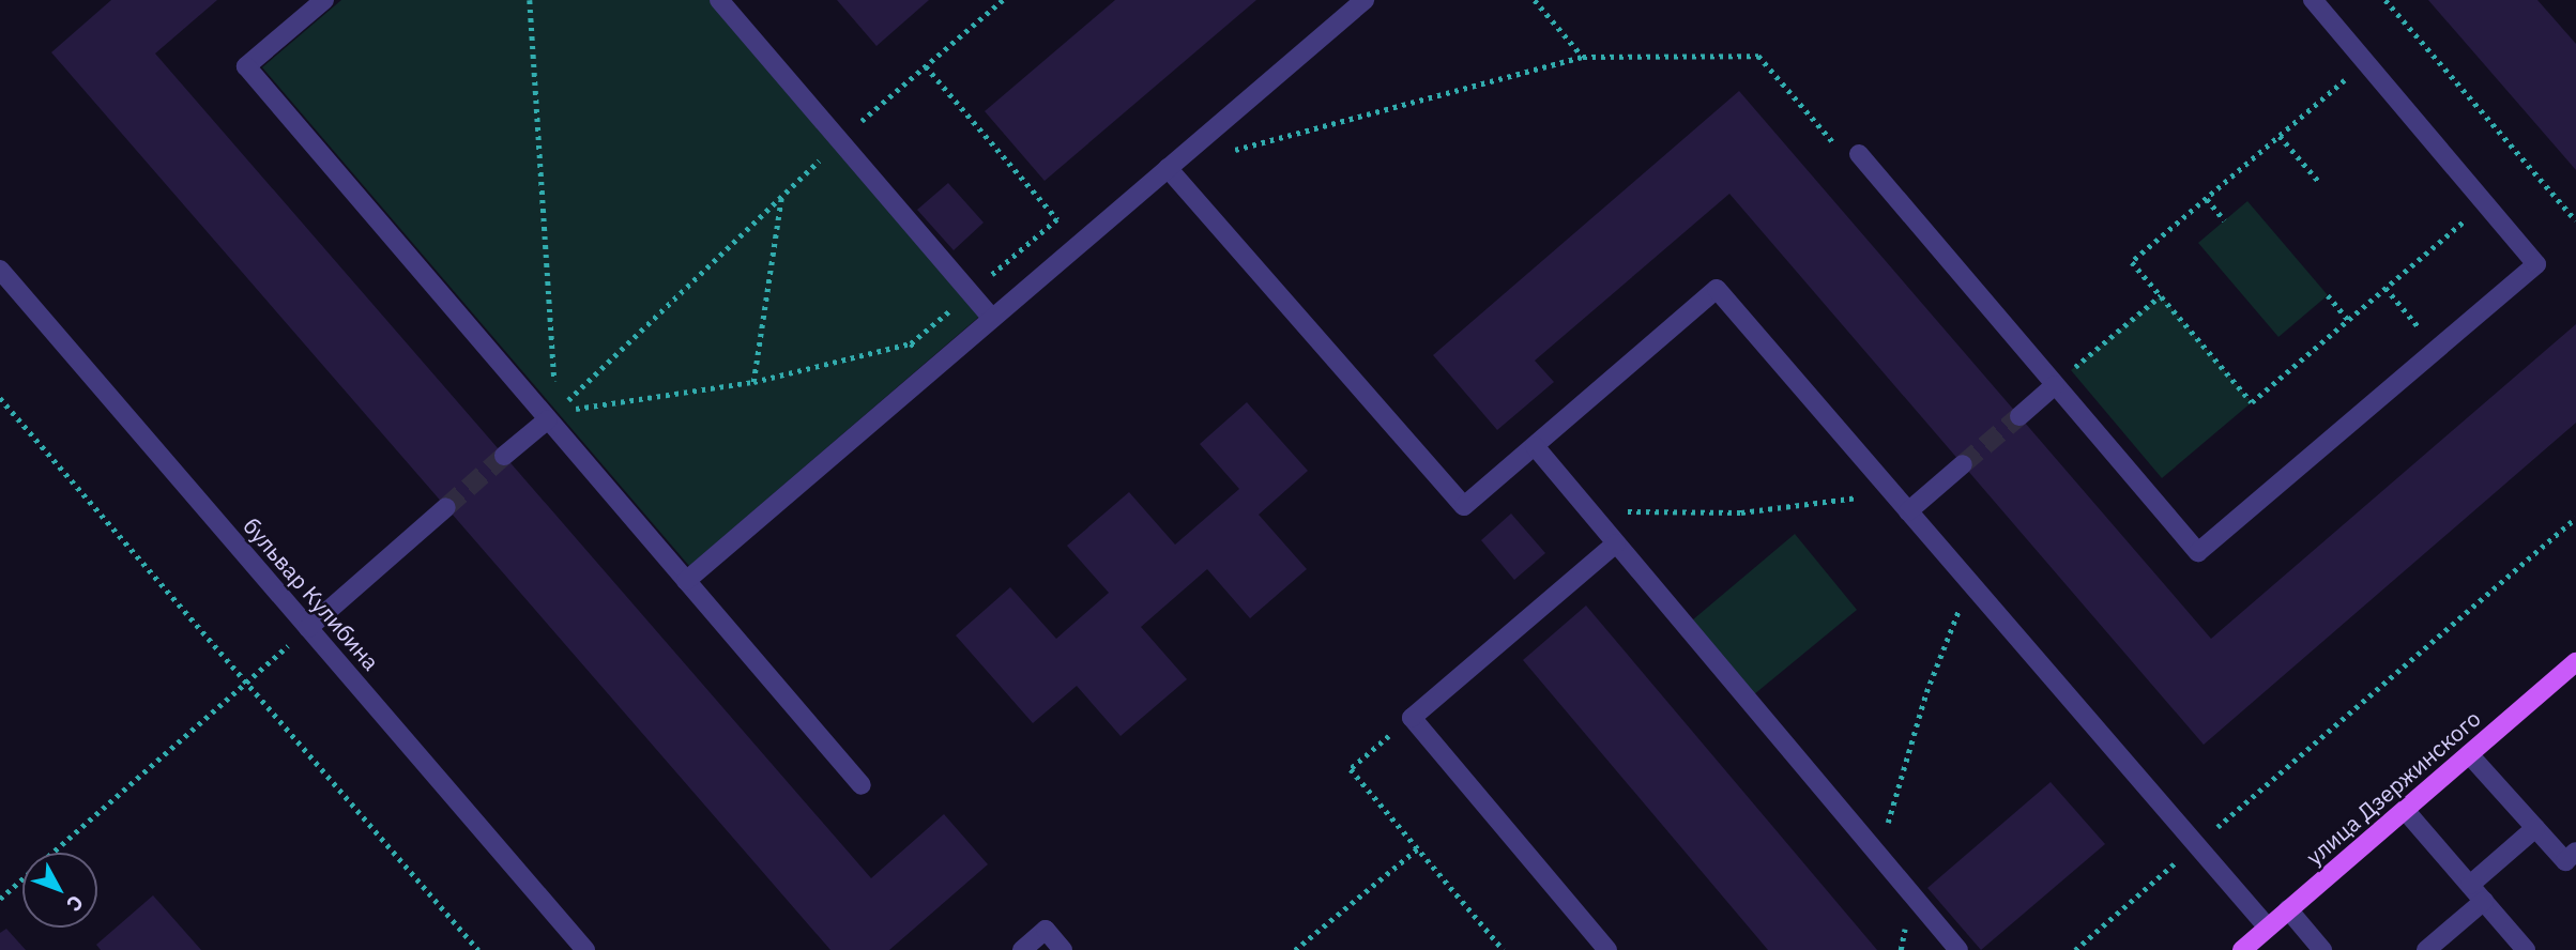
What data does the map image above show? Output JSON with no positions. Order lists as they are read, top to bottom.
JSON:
{
  "streets": {
    "main road": ["улица Дзержинского"],
    "street": ["бульвар Кулибина"]
  },
  "north": "bottom right"
}
